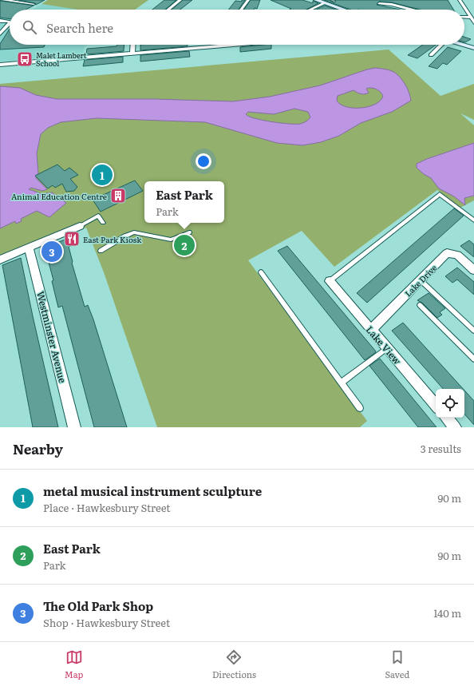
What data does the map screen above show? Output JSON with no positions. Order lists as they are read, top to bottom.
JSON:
{
  "streets": {
    "street": ["Lake Drive", "Westminster Avenue", "Lake View"]
  },
  "crossings": [
    ["Lake Drive", "Lake View"]
  ],
  "places": {
    "bus stop": ["Malet Lambert School"],
    "building": ["Animal Education Centre"],
    "restaurant": ["East Park Kiosk"]
  },
  "page": {
    "search": "Search here",
    "pins": ["1", "2", "3"],
    "popup": ["East Park", "Park"],
    "heading": ["Nearby", "3 results"],
    "list": [
      {
        "mark": "1",
        "name": "metal musical instrument sculpture",
        "note": "Place · Hawkesbury Street",
        "value": "90 m"
      },
      {
        "mark": "2",
        "name": "East Park",
        "note": "Park",
        "value": "90 m"
      },
      {
        "mark": "3",
        "name": "The Old Park Shop",
        "note": "Shop · Hawkesbury Street",
        "value": "140 m"
      }
    ],
    "nav": ["Map", "Directions", "Saved"]
  }
}
